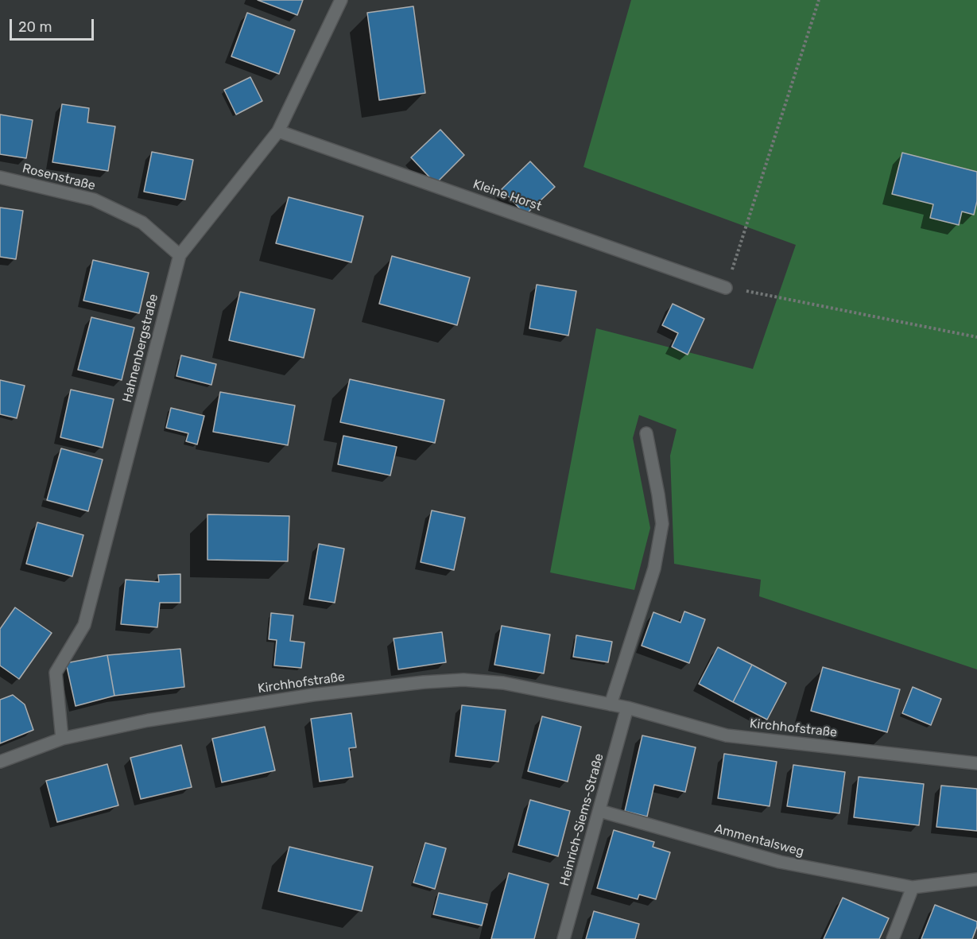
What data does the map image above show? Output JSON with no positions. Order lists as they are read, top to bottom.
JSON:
{
  "streets": {
    "street": [
      "Rosenstraße",
      "Kleine Horst",
      "Hahnenbergstraße",
      "Kirchhofstraße",
      "Heinrich-Siems-Straße",
      "Ammentalsweg"
    ]
  },
  "crossings": [
    ["Rosenstraße", "Hahnenbergstraße"],
    ["Kleine Horst", "Hahnenbergstraße"],
    ["Hahnenbergstraße", "Kirchhofstraße"],
    ["Kirchhofstraße", "Heinrich-Siems-Straße"],
    ["Heinrich-Siems-Straße", "Ammentalsweg"]
  ],
  "scale_bar": "20 m"
}
